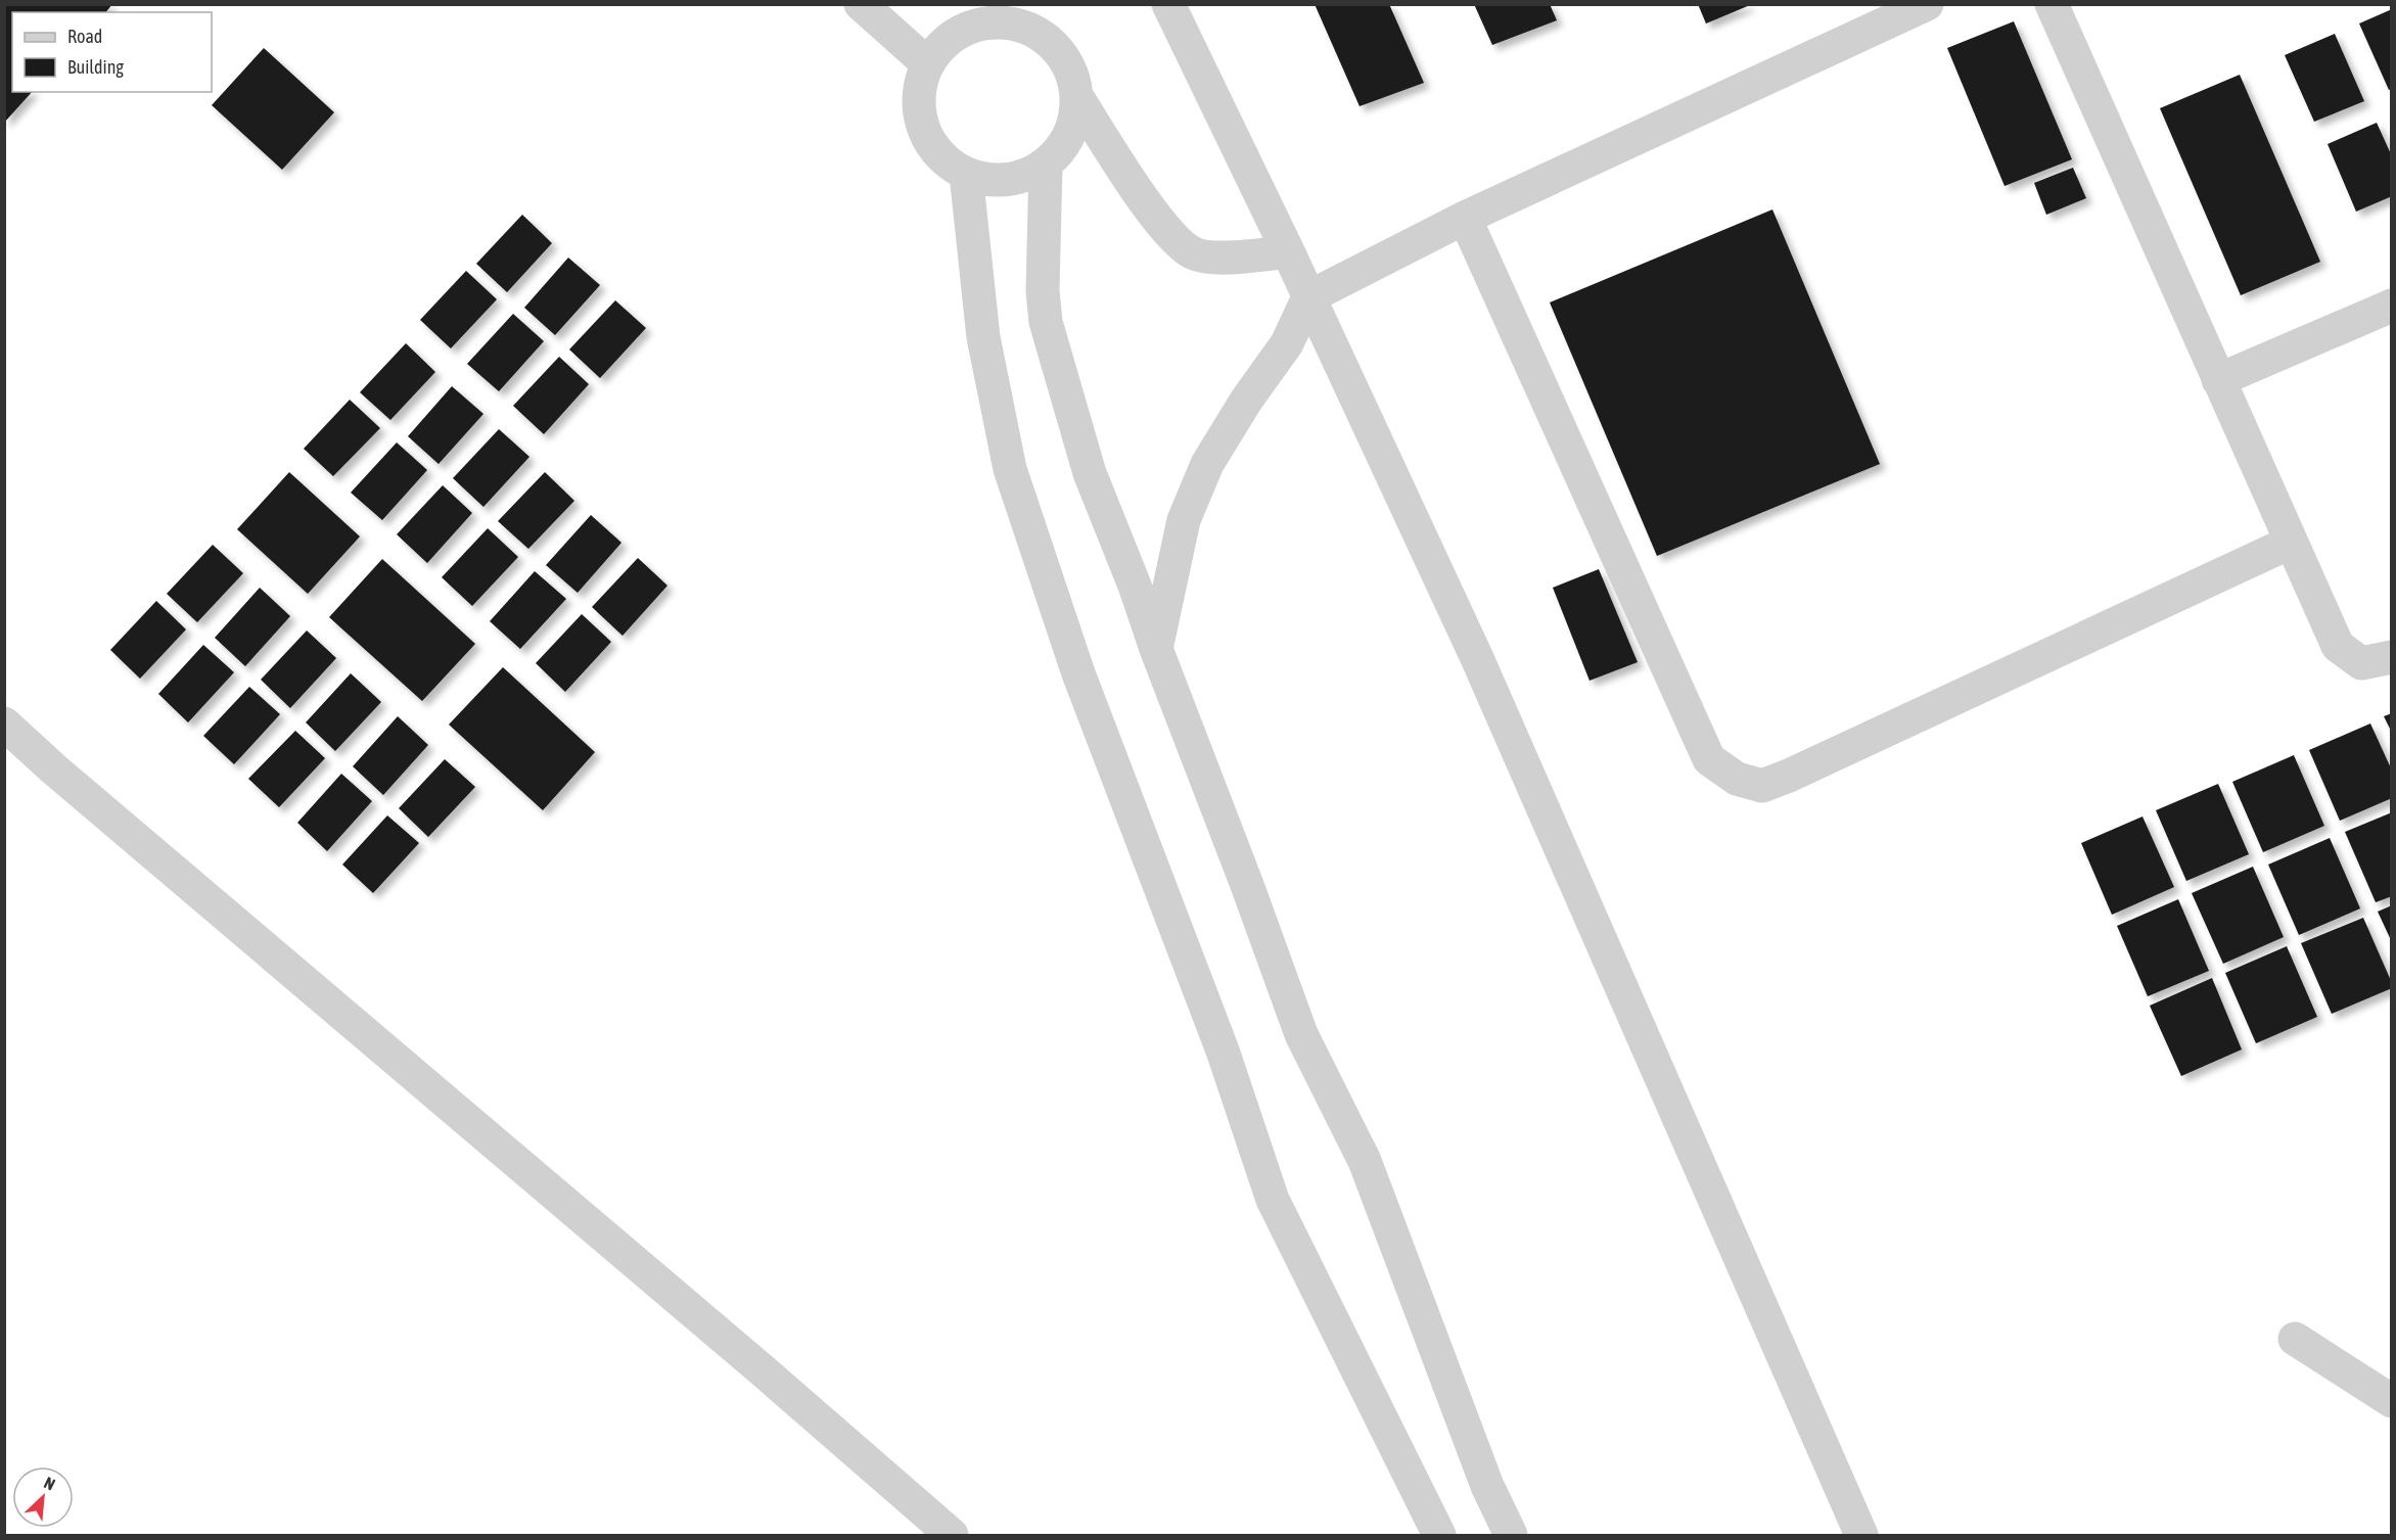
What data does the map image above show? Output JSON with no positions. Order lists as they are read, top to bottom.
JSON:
{
  "legend": ["Road", "Building"],
  "north": "top right"
}
